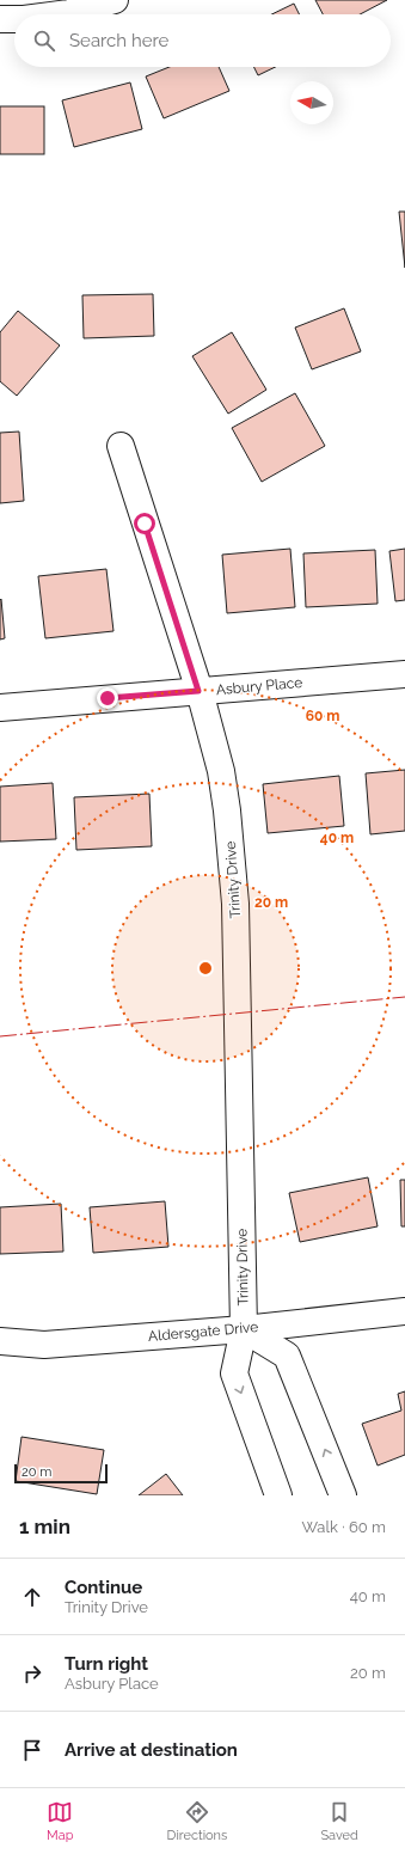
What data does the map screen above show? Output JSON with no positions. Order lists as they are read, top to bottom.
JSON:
{
  "streets": {
    "street": ["Asbury Place", "Trinity Drive", "Aldersgate Drive"]
  },
  "crossings": [
    ["Asbury Place", "Trinity Drive"],
    ["Trinity Drive", "Aldersgate Drive"]
  ],
  "scale_bar": "20 m",
  "north": "left",
  "page": {
    "search": "Search here",
    "scale": "20 m",
    "heading": ["1 min", "Walk · 60 m"],
    "list": [
      ["Continue", "Trinity Drive", "40 m"],
      ["Turn right", "Asbury Place", "20 m"],
      "Arrive at destination"
    ],
    "nav": ["Map", "Directions", "Saved"]
  },
  "rings": ["60 m", "40 m", "20 m"]
}
